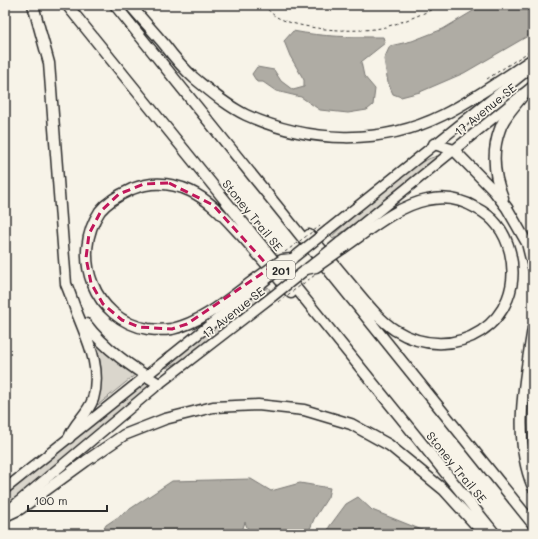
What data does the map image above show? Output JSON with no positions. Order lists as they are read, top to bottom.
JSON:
{
  "streets": {
    "highway": ["Stoney Trail SE", "201"],
    "main road": ["17 Avenue SE"]
  },
  "scale_bar": "100 m"
}
